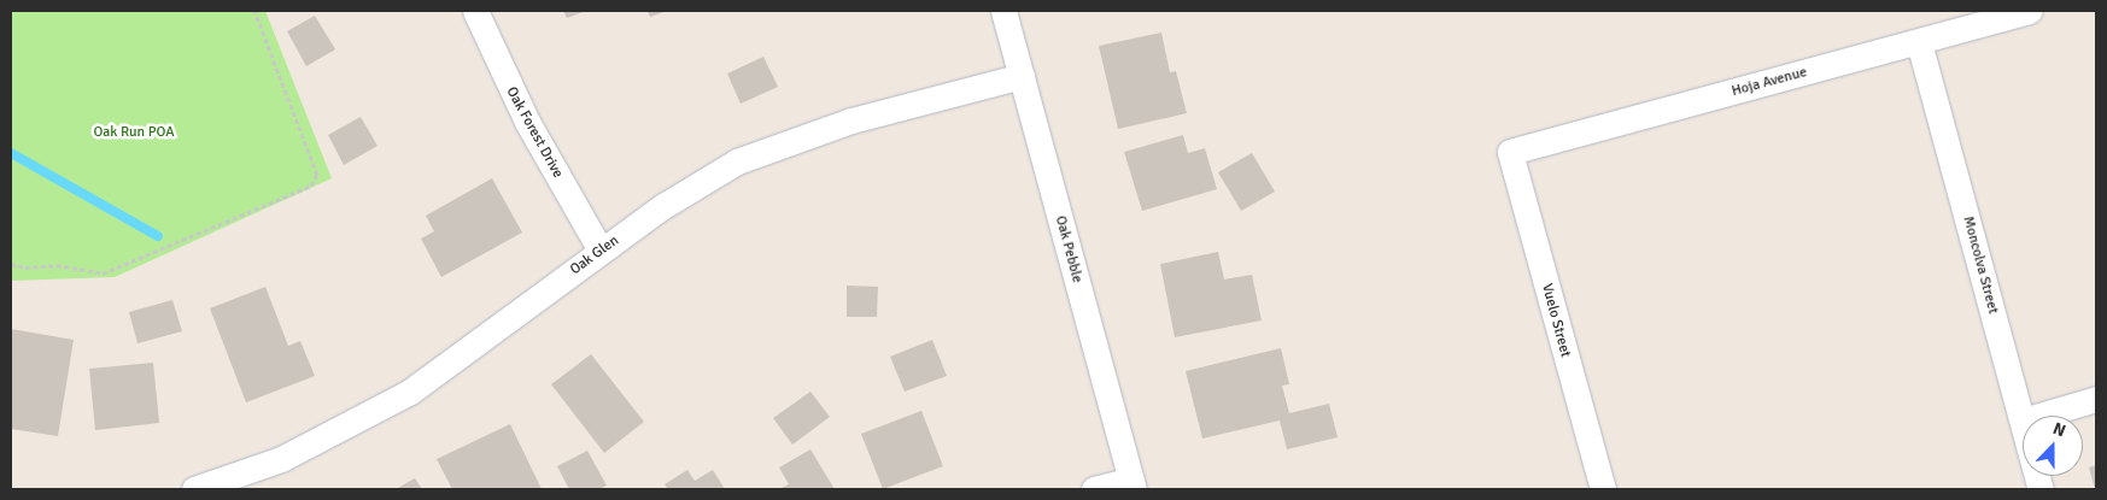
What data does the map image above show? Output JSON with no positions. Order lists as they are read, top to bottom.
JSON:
{
  "streets": {
    "street": [
      "Hoja Avenue",
      "Oak Forest Drive",
      "Oak Pebble",
      "Oak Glen",
      "Moncolva Street",
      "Vuelo Street"
    ]
  },
  "crossings": [
    ["Hoja Avenue", "Moncolva Street"],
    ["Hoja Avenue", "Vuelo Street"],
    ["Oak Forest Drive", "Oak Glen"],
    ["Oak Pebble", "Oak Glen"]
  ],
  "parks": ["Oak Run POA"],
  "north": "top"
}
